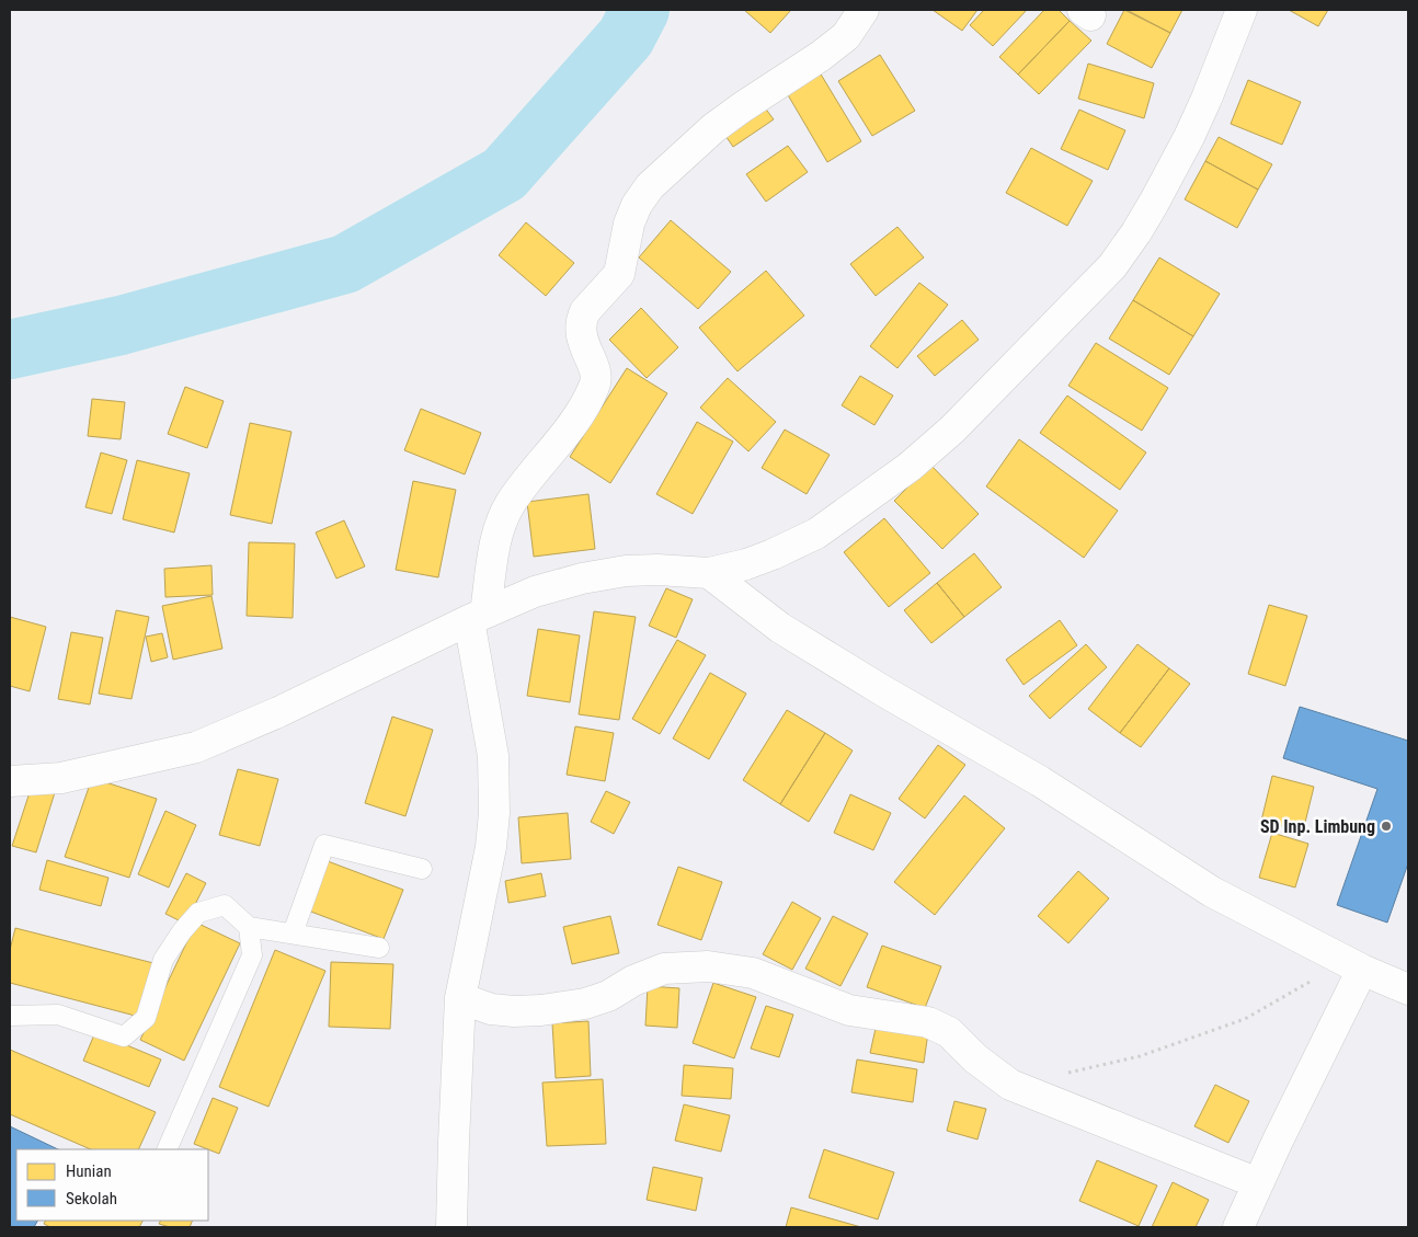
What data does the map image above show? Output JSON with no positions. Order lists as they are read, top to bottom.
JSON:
{
  "places": ["SD Inp. Limbung"],
  "legend": ["Hunian", "Sekolah"]
}
